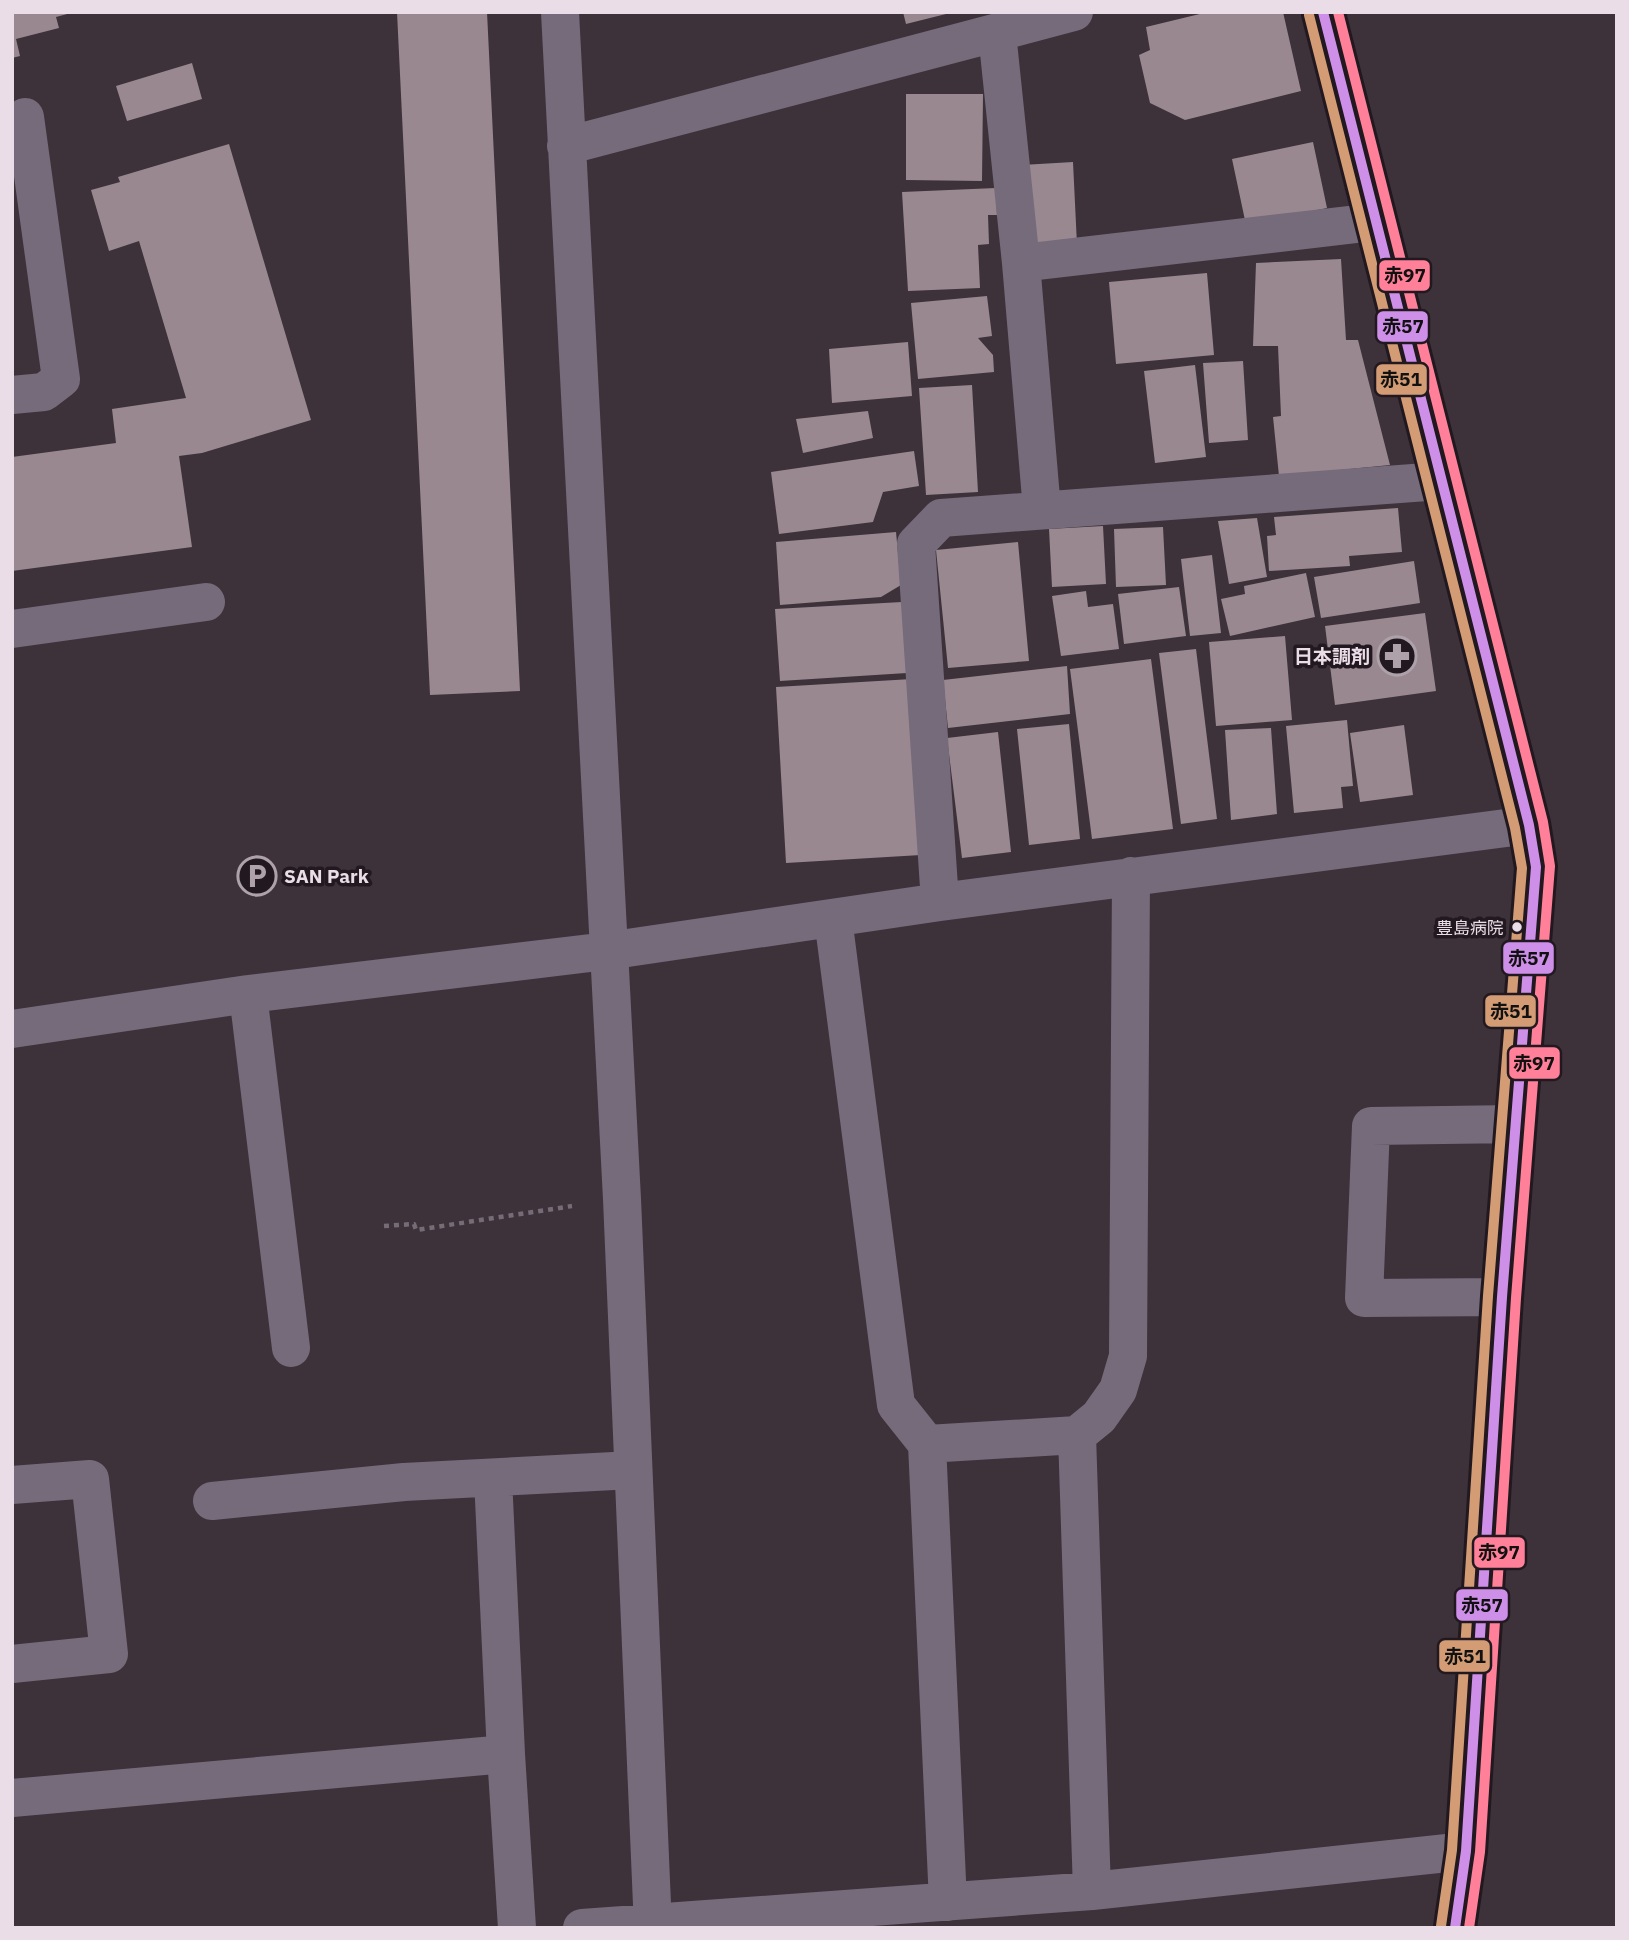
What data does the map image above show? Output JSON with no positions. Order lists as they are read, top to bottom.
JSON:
{
  "places": {
    "pharmacy": ["日本調剤"],
    "parking": ["SAN Park"],
    "other": ["豊島病院"]
  },
  "lines": ["transit line 赤57", "transit line 赤97", "transit line 赤51"]
}
